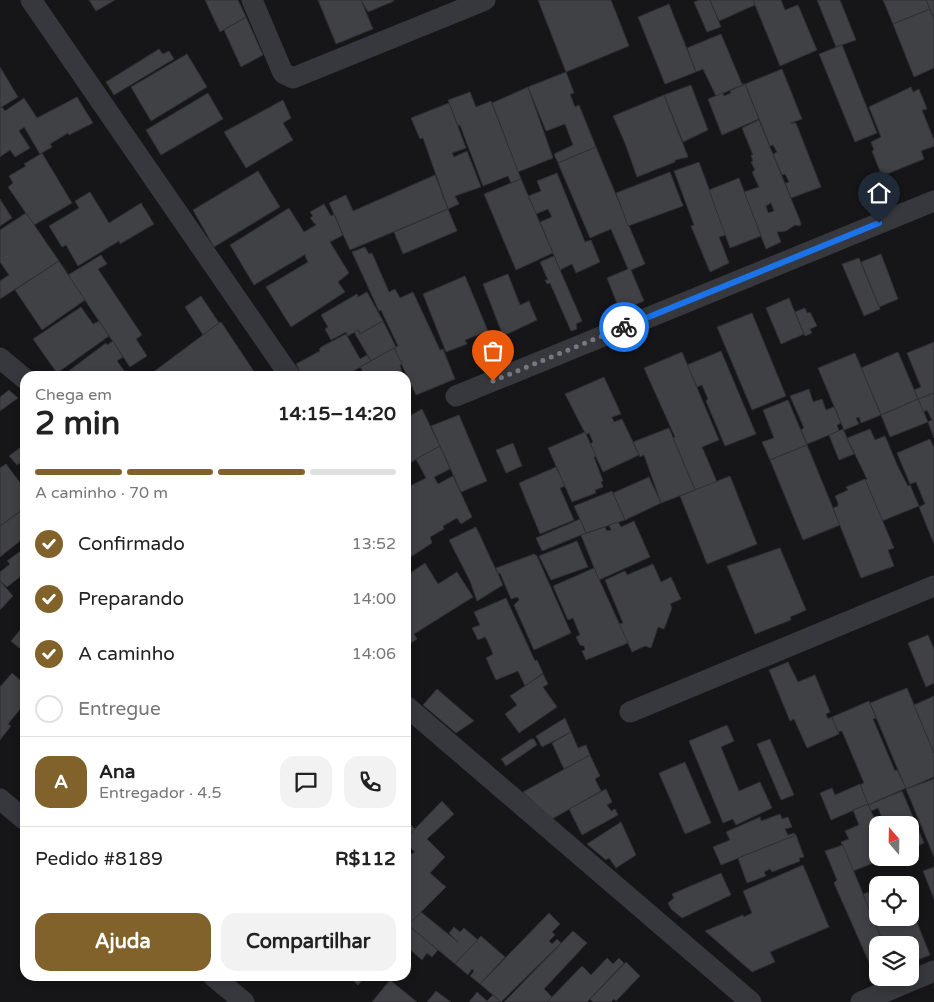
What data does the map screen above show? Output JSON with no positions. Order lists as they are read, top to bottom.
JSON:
{
  "north": "top",
  "page": {
    "heading": ["2 min", "Chega em", "14:15–14:20"],
    "panel": [
      "Ana",
      "Entregador · 4.5",
      "Pedido #8189",
      "R$112"
    ],
    "bar": "A caminho · 70 m",
    "list": [
      ["Confirmado", "13:52"],
      ["Preparando", "14:00"],
      ["A caminho", "14:06"],
      "Entregue"
    ],
    "round": "A",
    "buttons": ["Ajuda", "Compartilhar"]
  }
}
